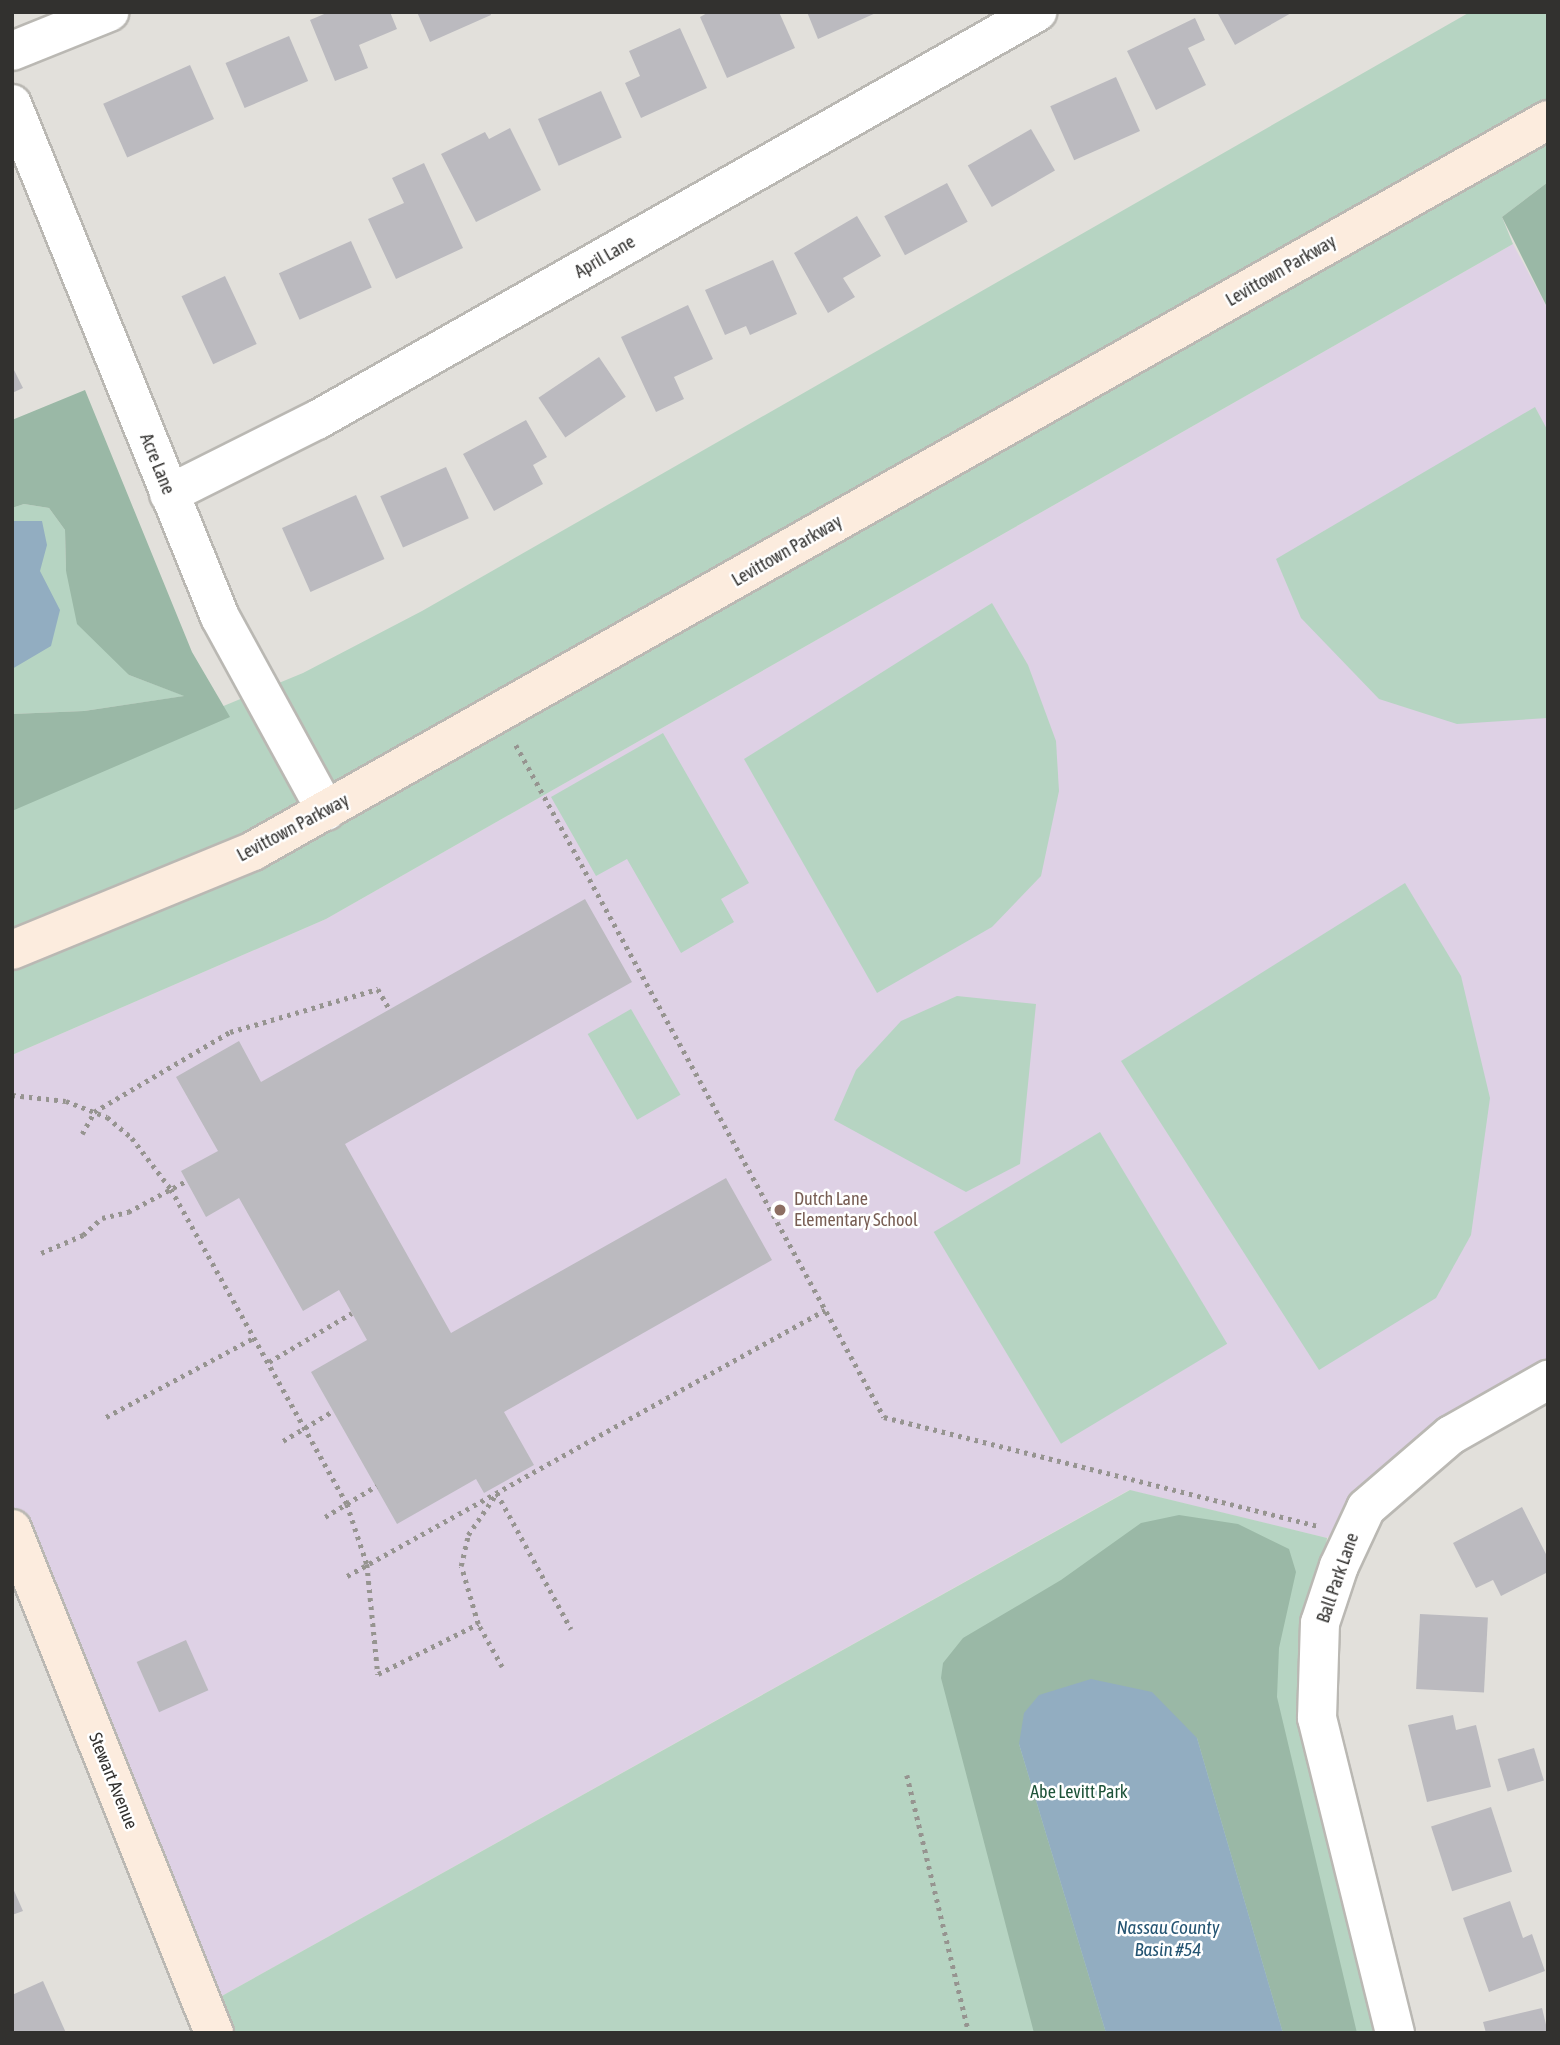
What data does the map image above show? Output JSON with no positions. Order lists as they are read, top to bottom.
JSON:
{
  "streets": {
    "street": [
      "April Lane",
      "Levittown Parkway",
      "Acre Lane",
      "Ball Park Lane",
      "Stewart Avenue"
    ]
  },
  "crossings": [
    ["April Lane", "Acre Lane"],
    ["Levittown Parkway", "Acre Lane"]
  ],
  "water": ["Nassau County Basin #54"],
  "parks": ["Abe Levitt Park"],
  "places": ["Dutch Lane Elementary School"]
}
